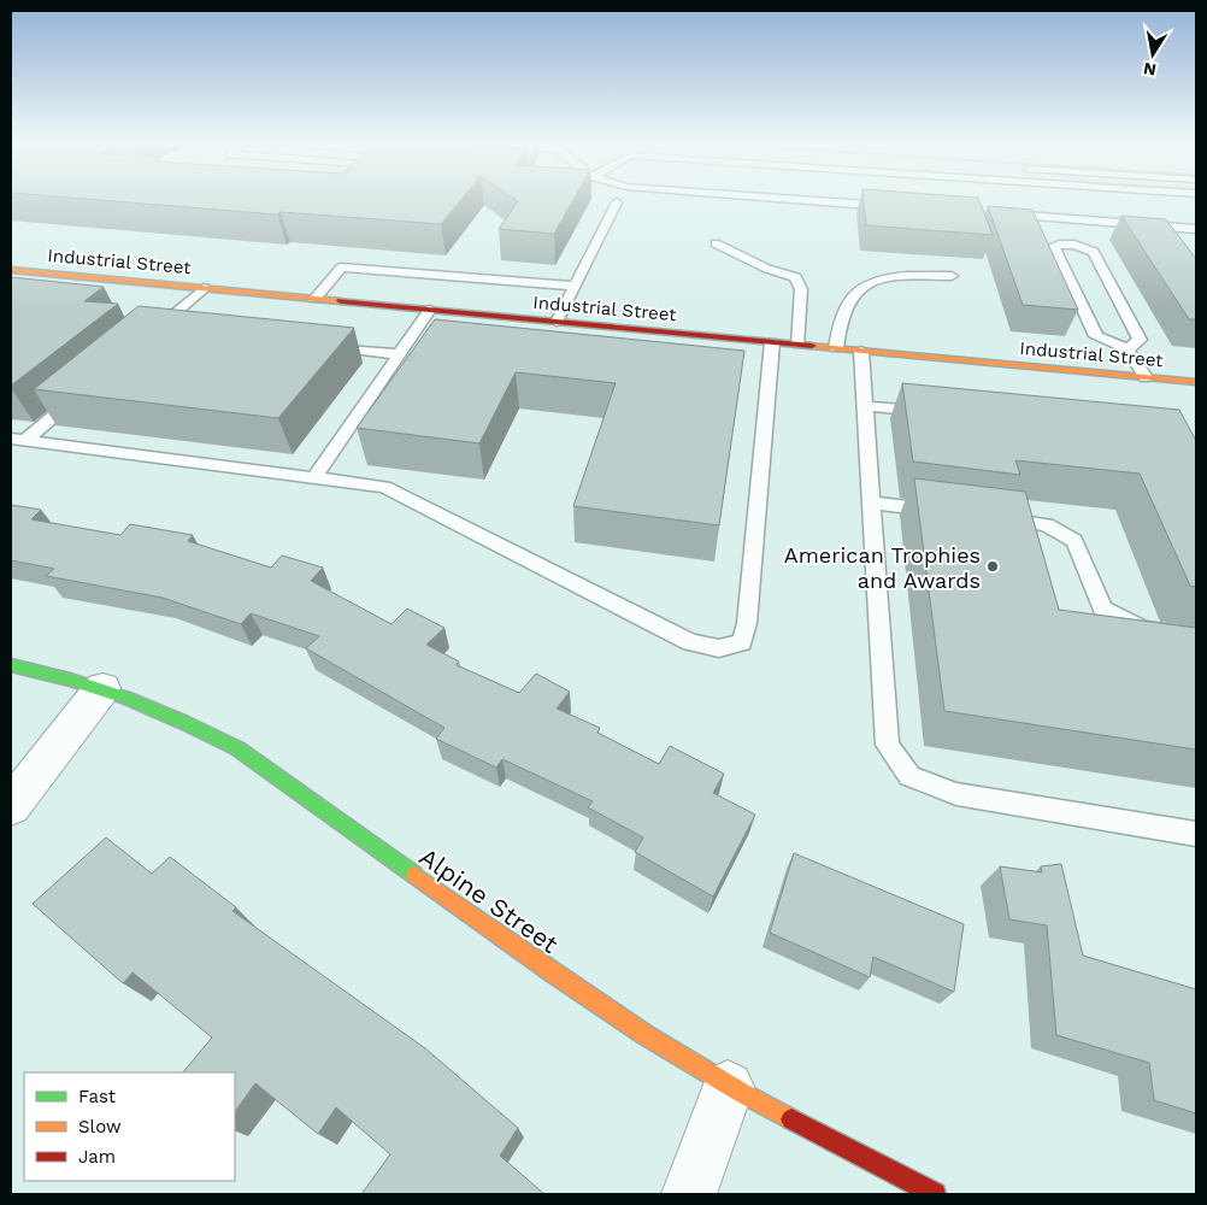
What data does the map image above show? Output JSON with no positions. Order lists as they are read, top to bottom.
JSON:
{
  "streets": {
    "street": ["Industrial Street", "Alpine Street"]
  },
  "places": ["American Trophies and Awards"],
  "legend": ["Fast", "Slow", "Jam"],
  "north": "bottom"
}
